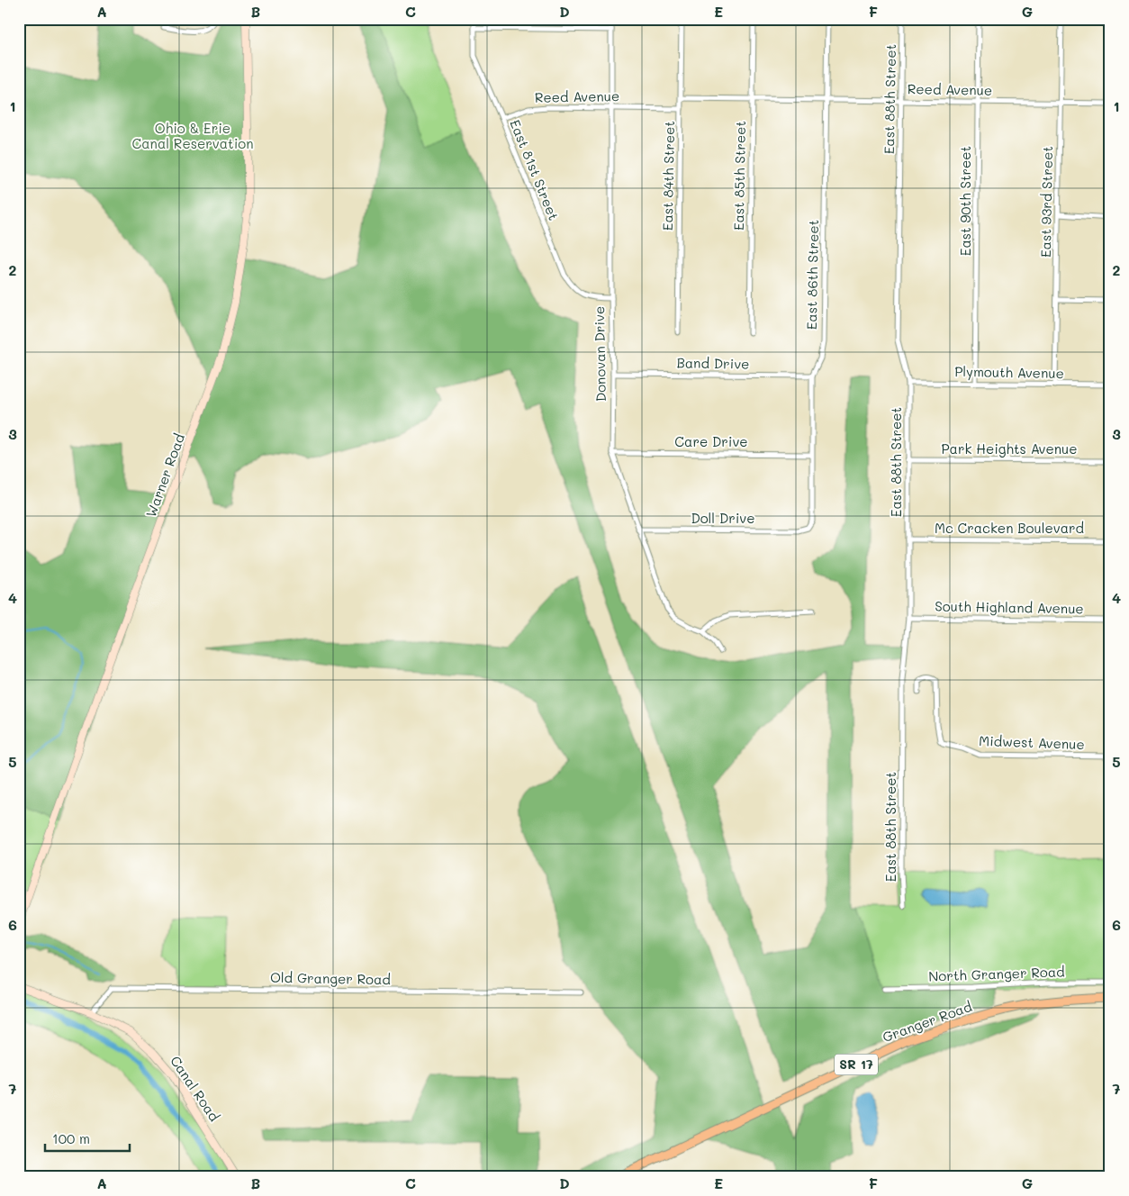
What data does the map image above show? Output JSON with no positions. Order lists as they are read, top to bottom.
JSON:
{
  "streets": {
    "main road": [
      "Warner Road",
      "Granger Road",
      "SR 17",
      "Canal Road"
    ],
    "street": [
      "Reed Avenue",
      "East 88th Street",
      "East 81st Street",
      "East 84th Street",
      "East 85th Street",
      "East 90th Street",
      "East 93rd Street",
      "East 86th Street",
      "Donovan Drive",
      "Band Drive",
      "Plymouth Avenue",
      "Care Drive",
      "Park Heights Avenue",
      "Doll Drive",
      "Mc Cracken Boulevard",
      "South Highland Avenue",
      "Midwest Avenue",
      "North Granger Road",
      "Old Granger Road"
    ]
  },
  "crossings": [
    ["Reed Avenue", "East 88th Street"],
    ["Reed Avenue", "East 81st Street"],
    ["Reed Avenue", "East 84th Street"],
    ["Reed Avenue", "East 85th Street"],
    ["Reed Avenue", "East 90th Street"],
    ["Reed Avenue", "East 93rd Street"],
    ["Reed Avenue", "East 86th Street"],
    ["Reed Avenue", "Donovan Drive"],
    ["East 88th Street", "Plymouth Avenue"],
    ["East 88th Street", "Park Heights Avenue"],
    ["East 88th Street", "Mc Cracken Boulevard"],
    ["East 88th Street", "South Highland Avenue"],
    ["East 81st Street", "Donovan Drive"],
    ["East 90th Street", "Plymouth Avenue"],
    ["East 93rd Street", "Plymouth Avenue"],
    ["East 86th Street", "Band Drive"],
    ["East 86th Street", "Care Drive"],
    ["East 86th Street", "Doll Drive"],
    ["Donovan Drive", "Band Drive"],
    ["Donovan Drive", "Care Drive"],
    ["Donovan Drive", "Doll Drive"],
    ["Old Granger Road", "Canal Road"]
  ],
  "parks": ["Ohio & Erie Canal Reservation"],
  "scale_bar": "100 m",
  "grid": {
    "columns": [
      "A",
      "B",
      "C",
      "D",
      "E",
      "F",
      "G"
    ],
    "rows": [
      "1",
      "2",
      "3",
      "4",
      "5",
      "6",
      "7"
    ]
  }
}
